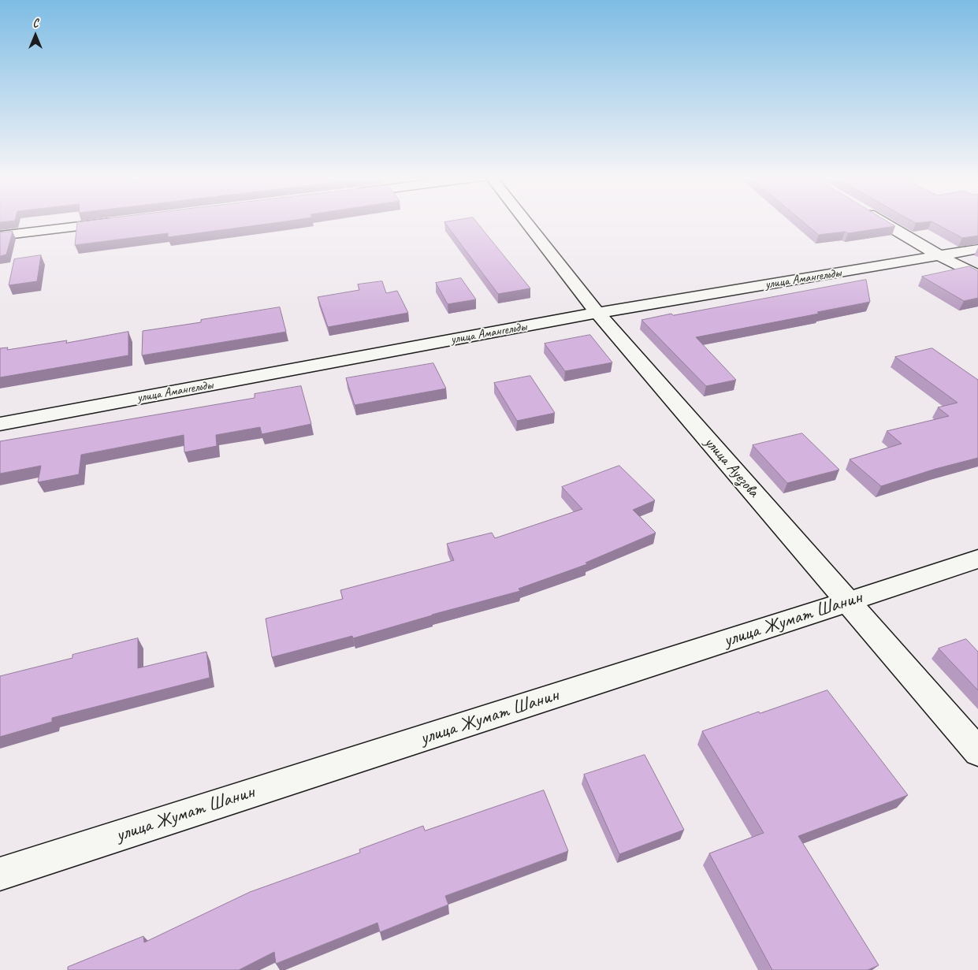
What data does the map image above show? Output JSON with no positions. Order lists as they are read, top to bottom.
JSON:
{
  "streets": {
    "street": ["улица Амангельды", "улица Ауезова", "улица Жумат Шанин"]
  },
  "crossings": [
    ["улица Амангельды", "улица Ауезова"],
    ["улица Ауезова", "улица Жумат Шанин"]
  ],
  "north": "top"
}
